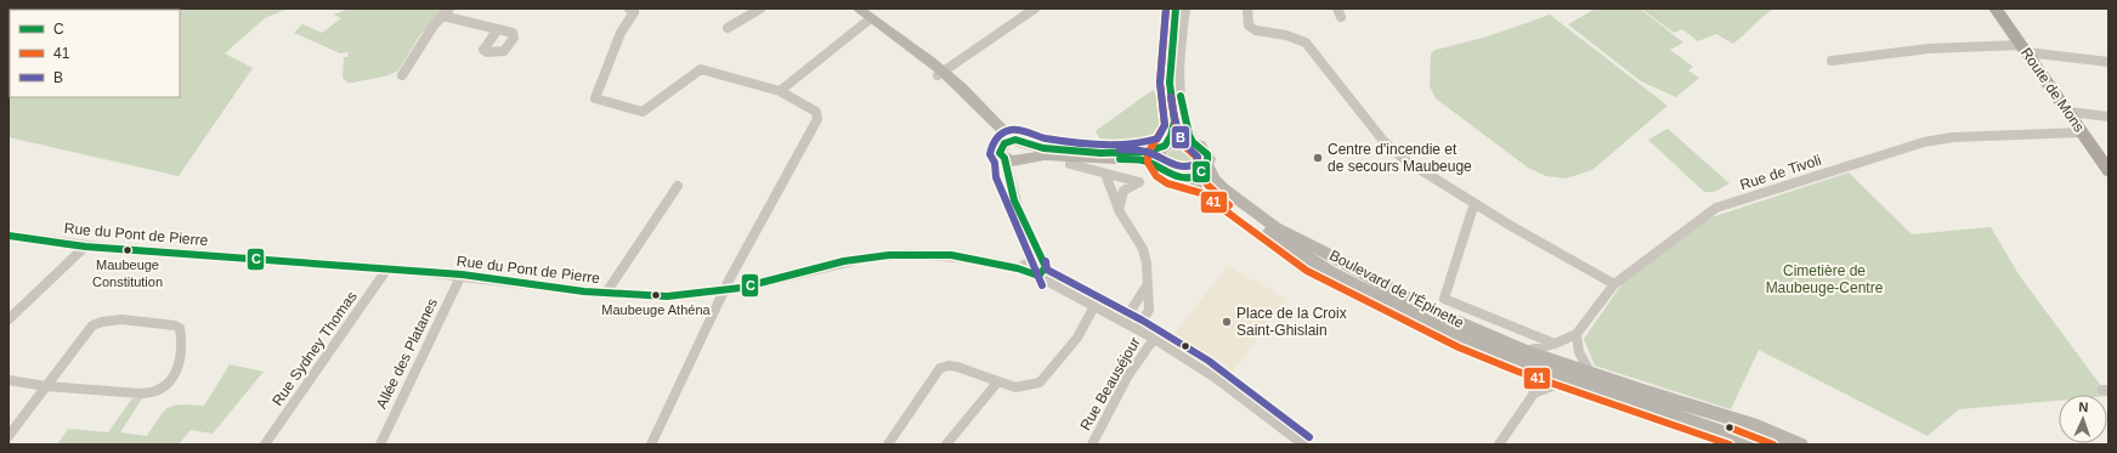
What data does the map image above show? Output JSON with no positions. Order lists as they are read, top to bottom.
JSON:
{
  "streets": {
    "main road": ["Route de Mons"],
    "street": [
      "Rue de Tivoli",
      "Rue du Pont de Pierre",
      "Boulevard de l'Épinette",
      "Rue Sydney Thomas",
      "Allée des Platanes",
      "Rue Beauséjour"
    ]
  },
  "crossings": [
    ["Route de Mons", "Rue de Tivoli"],
    ["Rue du Pont de Pierre", "Rue Sydney Thomas"],
    ["Rue du Pont de Pierre", "Allée des Platanes"],
    ["Rue du Pont de Pierre", "Rue Beauséjour"]
  ],
  "parks": ["Cimetière de Maubeuge-Centre"],
  "places": [
    "Centre d'incendie et de secours Maubeuge",
    "Maubeuge Constitution",
    "Maubeuge Athéna",
    "Place de la Croix Saint-Ghislain"
  ],
  "lines": ["transit line C", "transit line 41", "transit line B"],
  "legend": ["C", "41", "B"],
  "north": "top"
}
